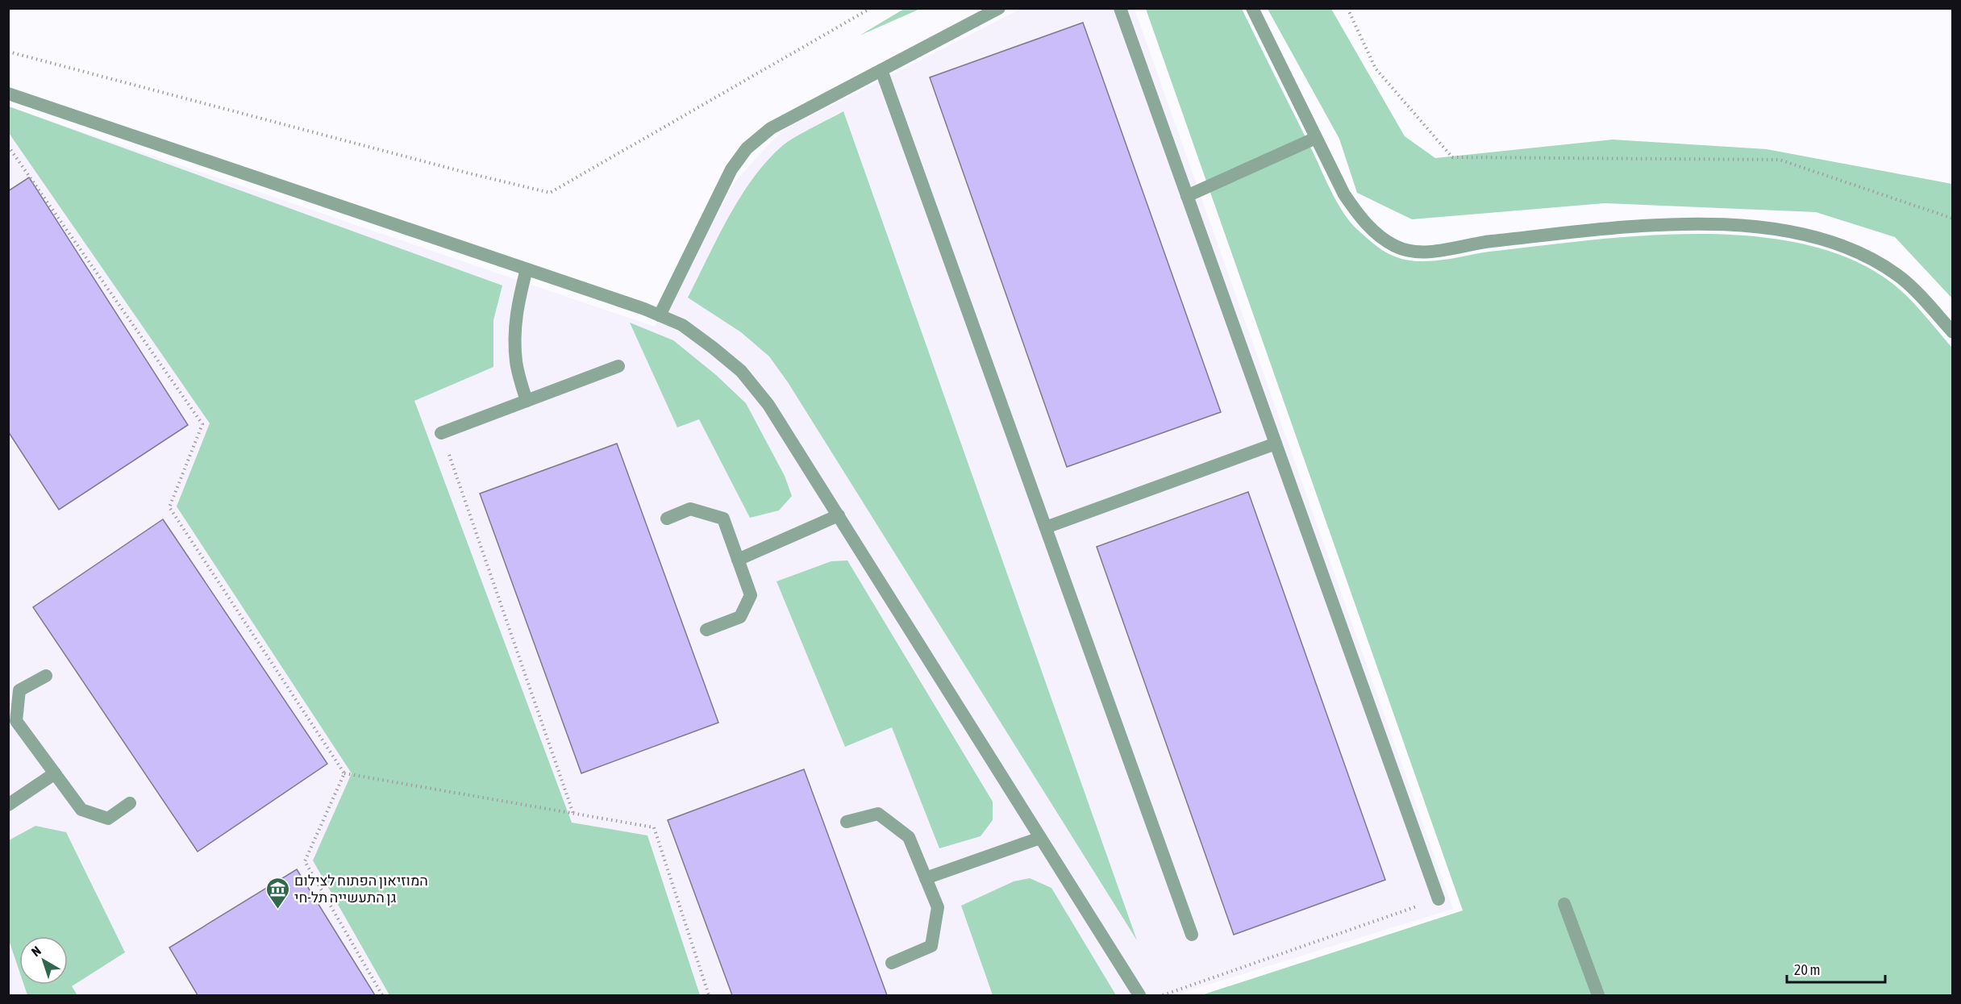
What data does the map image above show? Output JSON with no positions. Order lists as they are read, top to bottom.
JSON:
{
  "places": {
    "museum": ["המוזיאון הפתוח לצילום גן התעשייה תל-חי"]
  },
  "scale_bar": "20 m",
  "north": "top left"
}
